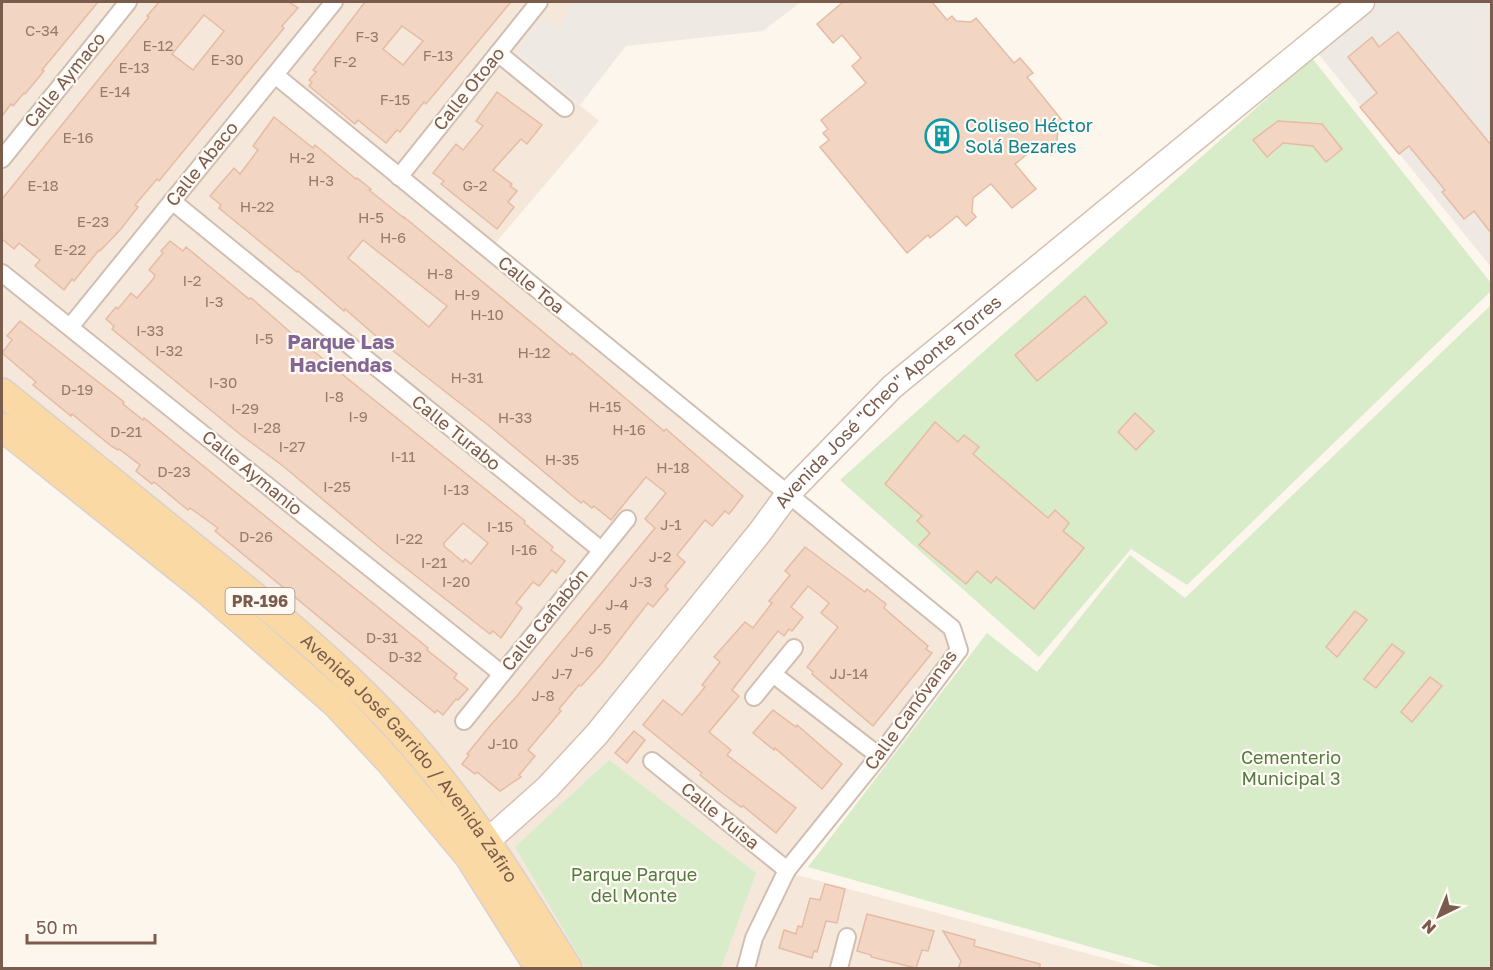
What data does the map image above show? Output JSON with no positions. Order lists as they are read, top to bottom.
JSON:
{
  "streets": {
    "main road": ["PR-196", "Avenida José Garrido / Avenida Zafiro"],
    "street": [
      "Calle Aymaco",
      "Calle Otoao",
      "Calle Abaco",
      "Calle Toa",
      "Avenida José \"Cheo\" Aponte Torres",
      "Calle Turabo",
      "Calle Aymanio",
      "Calle Cañabón",
      "Calle Canóvanas",
      "Calle Yuisa"
    ]
  },
  "crossings": [
    ["Calle Otoao", "Calle Toa"],
    ["Calle Abaco", "Calle Toa"],
    ["Calle Abaco", "Calle Turabo"],
    ["Calle Abaco", "Calle Aymanio"],
    ["Calle Toa", "Avenida José \"Cheo\" Aponte Torres"],
    ["Calle Toa", "Calle Canóvanas"],
    ["Avenida José \"Cheo\" Aponte Torres", "Calle Canóvanas"],
    ["Avenida José \"Cheo\" Aponte Torres", "Avenida José Garrido / Avenida Zafiro"],
    ["Calle Turabo", "Calle Cañabón"],
    ["Calle Aymanio", "Calle Cañabón"],
    ["Calle Canóvanas", "Calle Yuisa"]
  ],
  "districts": ["Parque Las Haciendas"],
  "parks": ["Cementerio Municipal 3", "Parque Parque del Monte"],
  "places": {
    "building": ["Coliseo Héctor Solá Bezares"]
  },
  "house_numbers": [
    "C-34",
    "F-3",
    "E-12",
    "F-13",
    "E-30",
    "F-2",
    "E-13",
    "E-14",
    "F-15",
    "E-16",
    "H-2",
    "H-3",
    "E-18",
    "G-2",
    "H-22",
    "H-5",
    "E-23",
    "H-6",
    "E-22",
    "H-8",
    "I-2",
    "H-9",
    "I-3",
    "H-10",
    "I-33",
    "I-5",
    "I-32",
    "H-12",
    "H-31",
    "I-30",
    "D-19",
    "I-8",
    "H-15",
    "I-29",
    "I-9",
    "H-33",
    "I-28",
    "H-16",
    "D-21",
    "I-27",
    "I-11",
    "H-35",
    "H-18",
    "D-23",
    "I-25",
    "I-13",
    "J-1",
    "I-15",
    "D-26",
    "I-22",
    "I-16",
    "J-2",
    "I-21",
    "I-20",
    "J-3",
    "J-4",
    "J-5",
    "D-31",
    "J-6",
    "D-32",
    "J-7",
    "JJ-14",
    "J-8",
    "J-10"
  ],
  "scale_bar": "50 m",
  "north": "bottom left"
}
